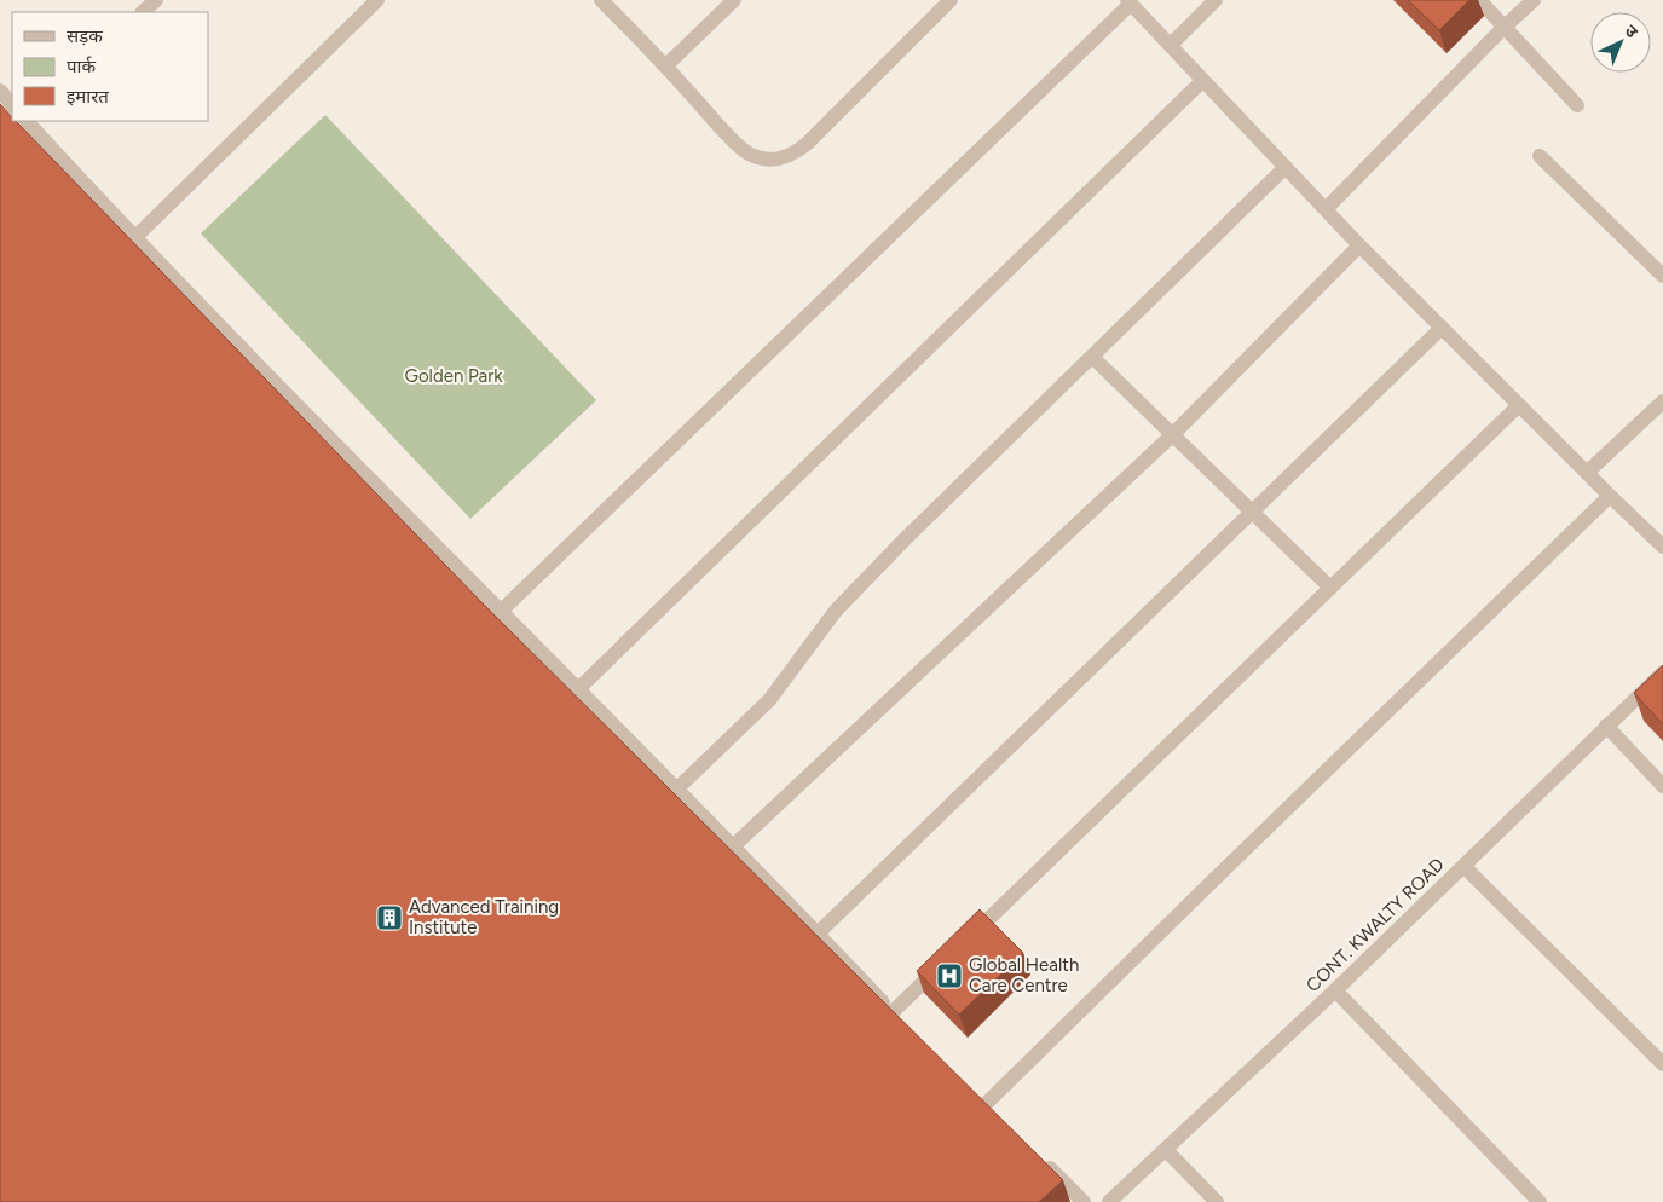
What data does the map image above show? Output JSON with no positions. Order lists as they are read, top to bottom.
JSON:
{
  "streets": {
    "street": ["CONT. KWALTY ROAD"]
  },
  "parks": ["Golden Park"],
  "places": {
    "building": ["Advanced Training Institute"],
    "hospital": ["Global Health Care Centre"]
  },
  "legend": ["सड़क", "पार्क", "इमारत"],
  "north": "top right"
}
